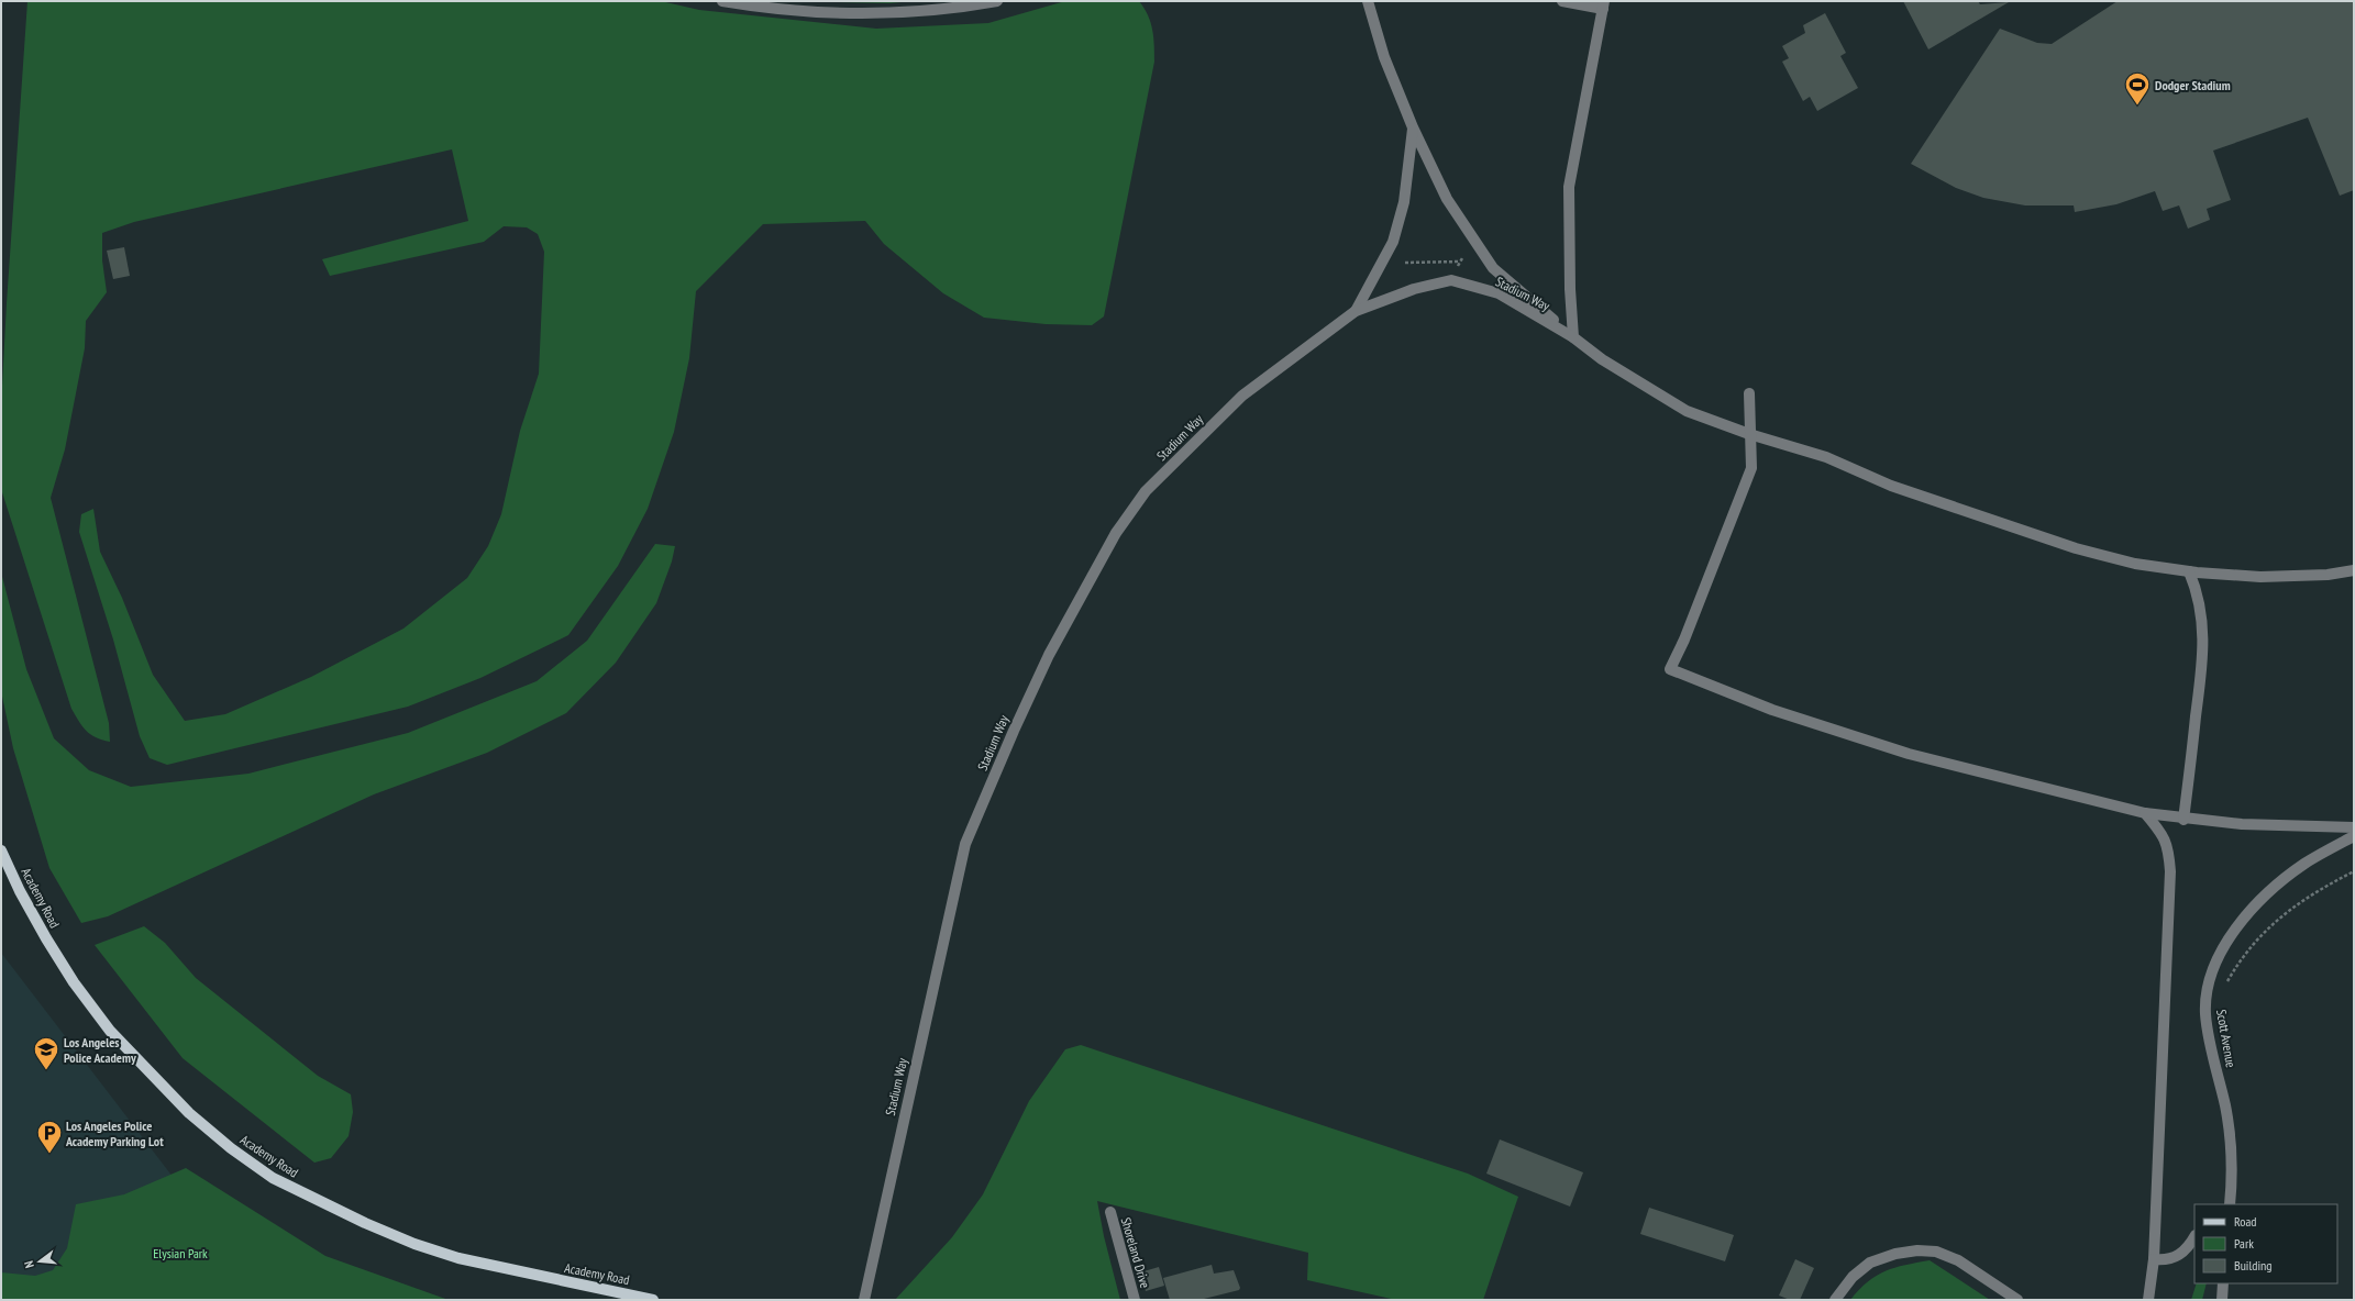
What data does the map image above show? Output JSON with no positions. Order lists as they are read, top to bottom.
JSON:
{
  "streets": {
    "main road": ["Academy Road"],
    "street": ["Stadium Way", "Scott Avenue", "Shoreland Drive"]
  },
  "parks": ["Elysian Park"],
  "places": {
    "sports": ["Dodger Stadium"],
    "school or university": ["Los Angeles Police Academy"],
    "parking": ["Los Angeles Police Academy Parking Lot"]
  },
  "legend": ["Road", "Park", "Building"],
  "north": "left"
}
